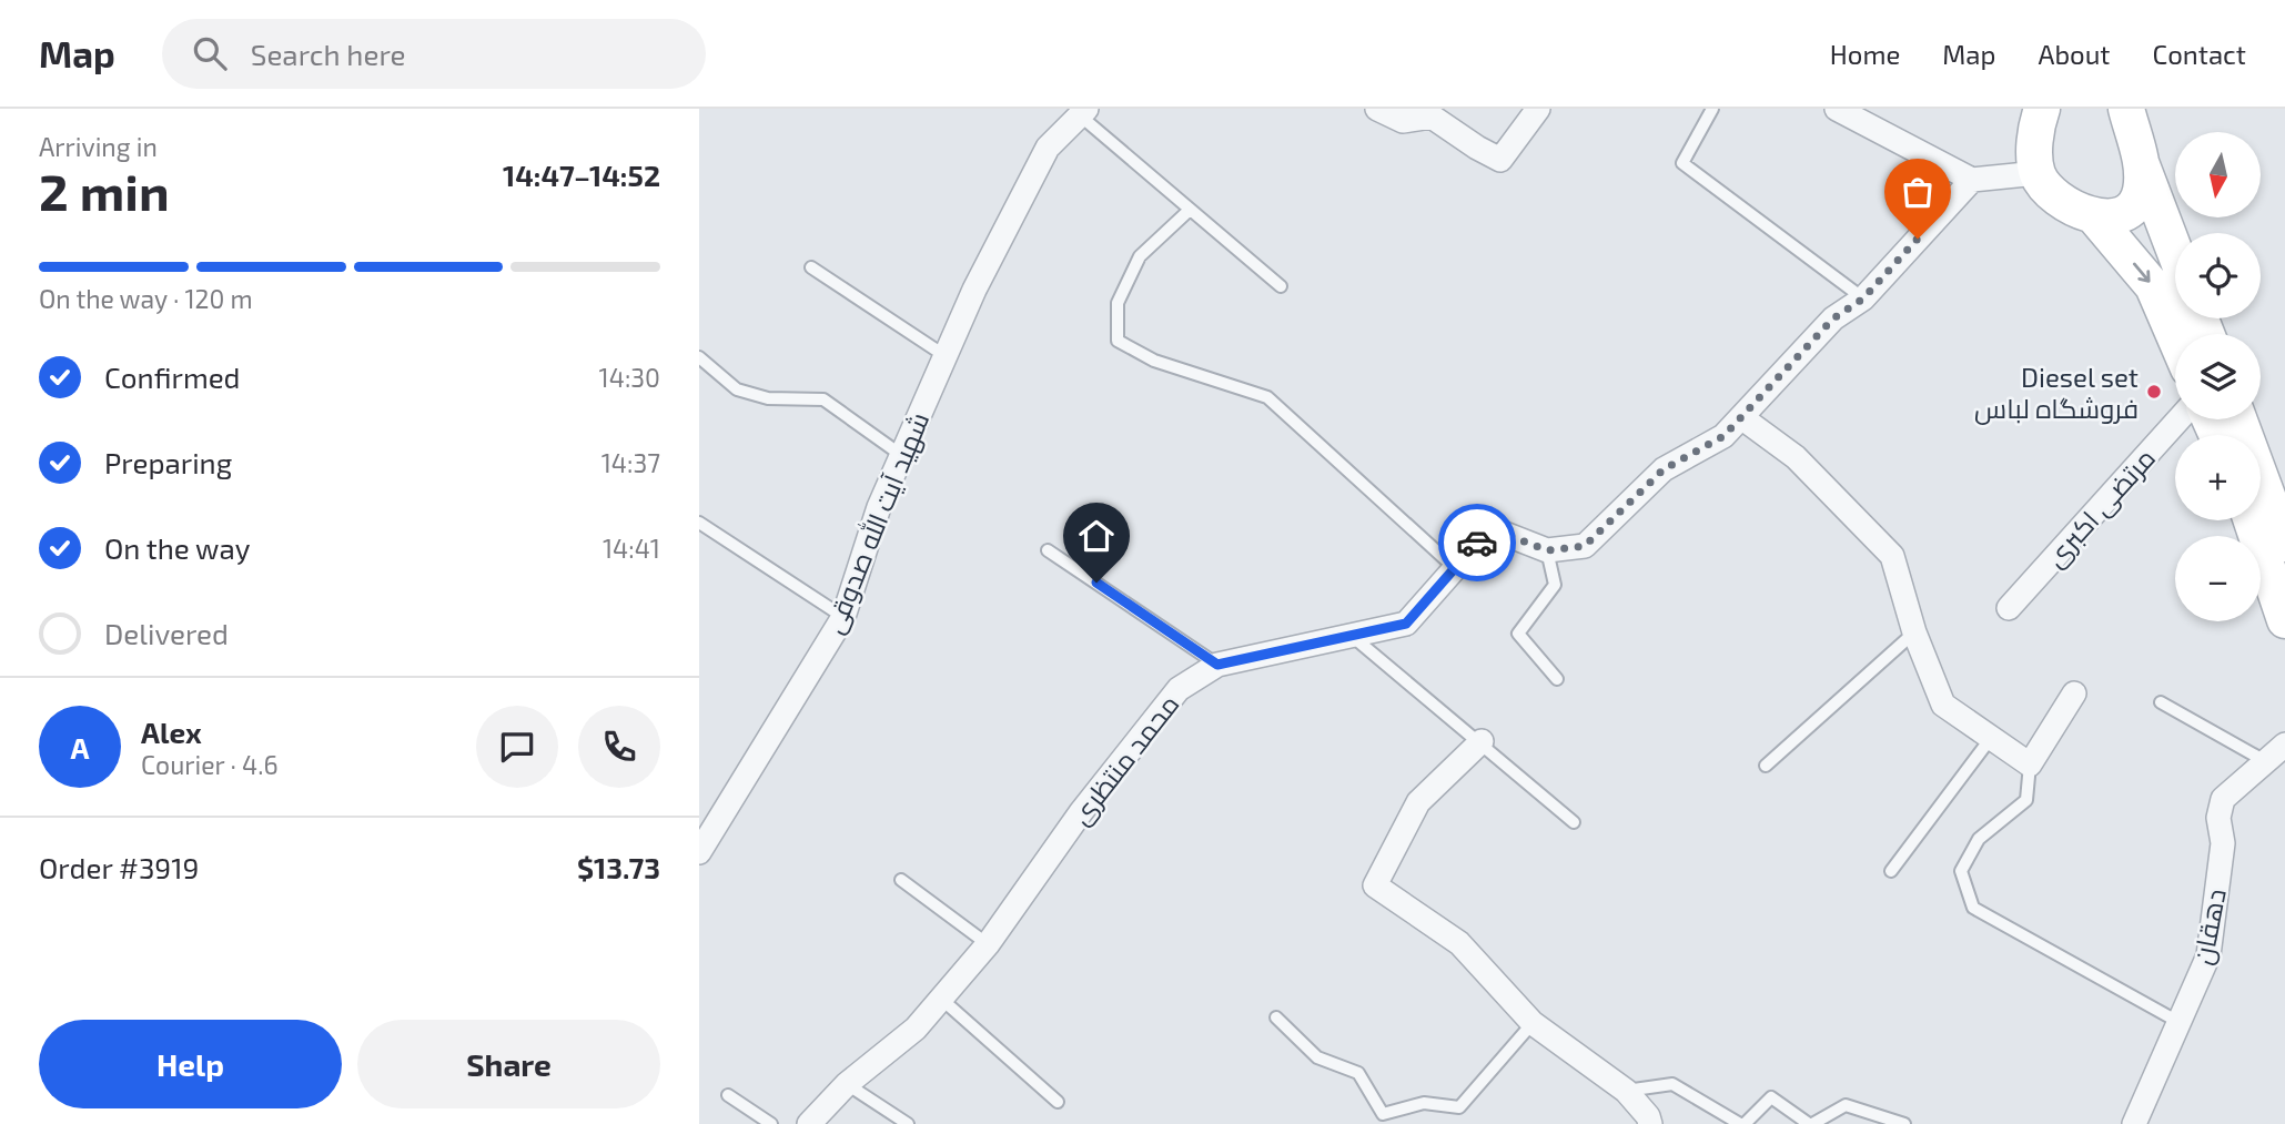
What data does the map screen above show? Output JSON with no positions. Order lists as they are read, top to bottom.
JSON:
{
  "streets": {
    "street": [
      "مرتضی اکبری",
      "شهید آیت الله صدوقی",
      "محمد منتظری",
      "دهقان"
    ]
  },
  "places": ["Diesel set فروشگاه لباس"],
  "north": "bottom",
  "page": {
    "header": "Map",
    "search": "Search here",
    "nav": [
      "Home",
      "Map",
      "About",
      "Contact"
    ],
    "heading": ["2 min", "Arriving in", "14:47–14:52"],
    "panel": [
      "Alex",
      "Courier · 4.6",
      "Order #3919",
      "$13.73"
    ],
    "map_buttons": ["+", "−"],
    "bar": "On the way · 120 m",
    "list": [
      ["Confirmed", "14:30"],
      ["Preparing", "14:37"],
      ["On the way", "14:41"],
      "Delivered"
    ],
    "round": "A",
    "buttons": ["Help", "Share"]
  }
}
